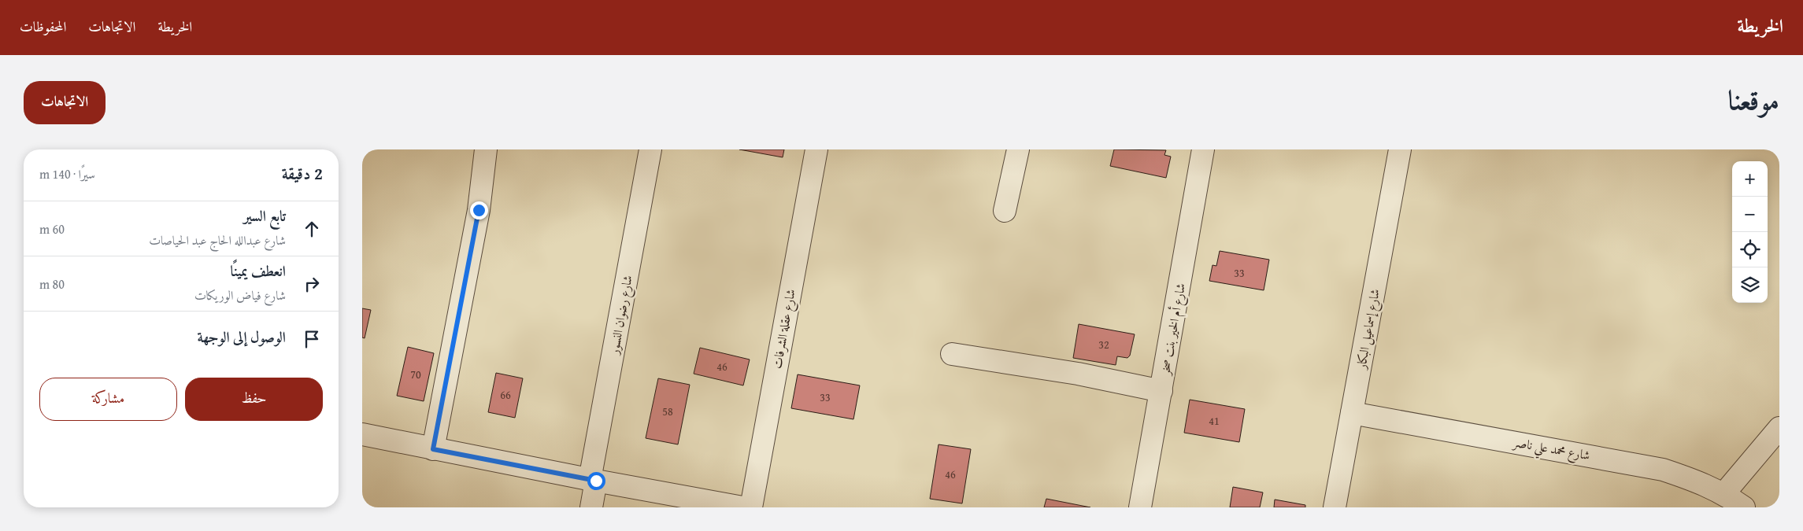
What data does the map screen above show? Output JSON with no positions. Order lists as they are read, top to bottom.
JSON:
{
  "streets": {
    "street": [
      "شارع رضوان النسور",
      "شارع عقلة الشرفات",
      "شارع أم الخير بنت صخر",
      "شارع إسماعيل البكار",
      "شارع محمد علي ناصر"
    ]
  },
  "crossings": [
    ["شارع إسماعيل البكار", "شارع محمد علي ناصر"]
  ],
  "house_numbers": [
    "33",
    "32",
    "46",
    "70",
    "66",
    "33",
    "58",
    "41",
    "46"
  ],
  "page": {
    "header": "الخريطة",
    "nav": ["الخريطة", "الاتجاهات", "المحفوظات"],
    "title": "موقعنا",
    "buttons": [
      "الاتجاهات",
      ["حفظ", "مشاركة"]
    ],
    "heading": ["2 دقيقة", "سيرًا · 140 m"],
    "map_buttons": ["+", "−"],
    "list": [
      ["تابع السير", "شارع عبدالله الحاج عبد الحياصات", "60 m"],
      ["انعطف يمينًا", "شارع فياض الوريكات", "80 m"],
      "الوصول إلى الوجهة"
    ]
  }
}
